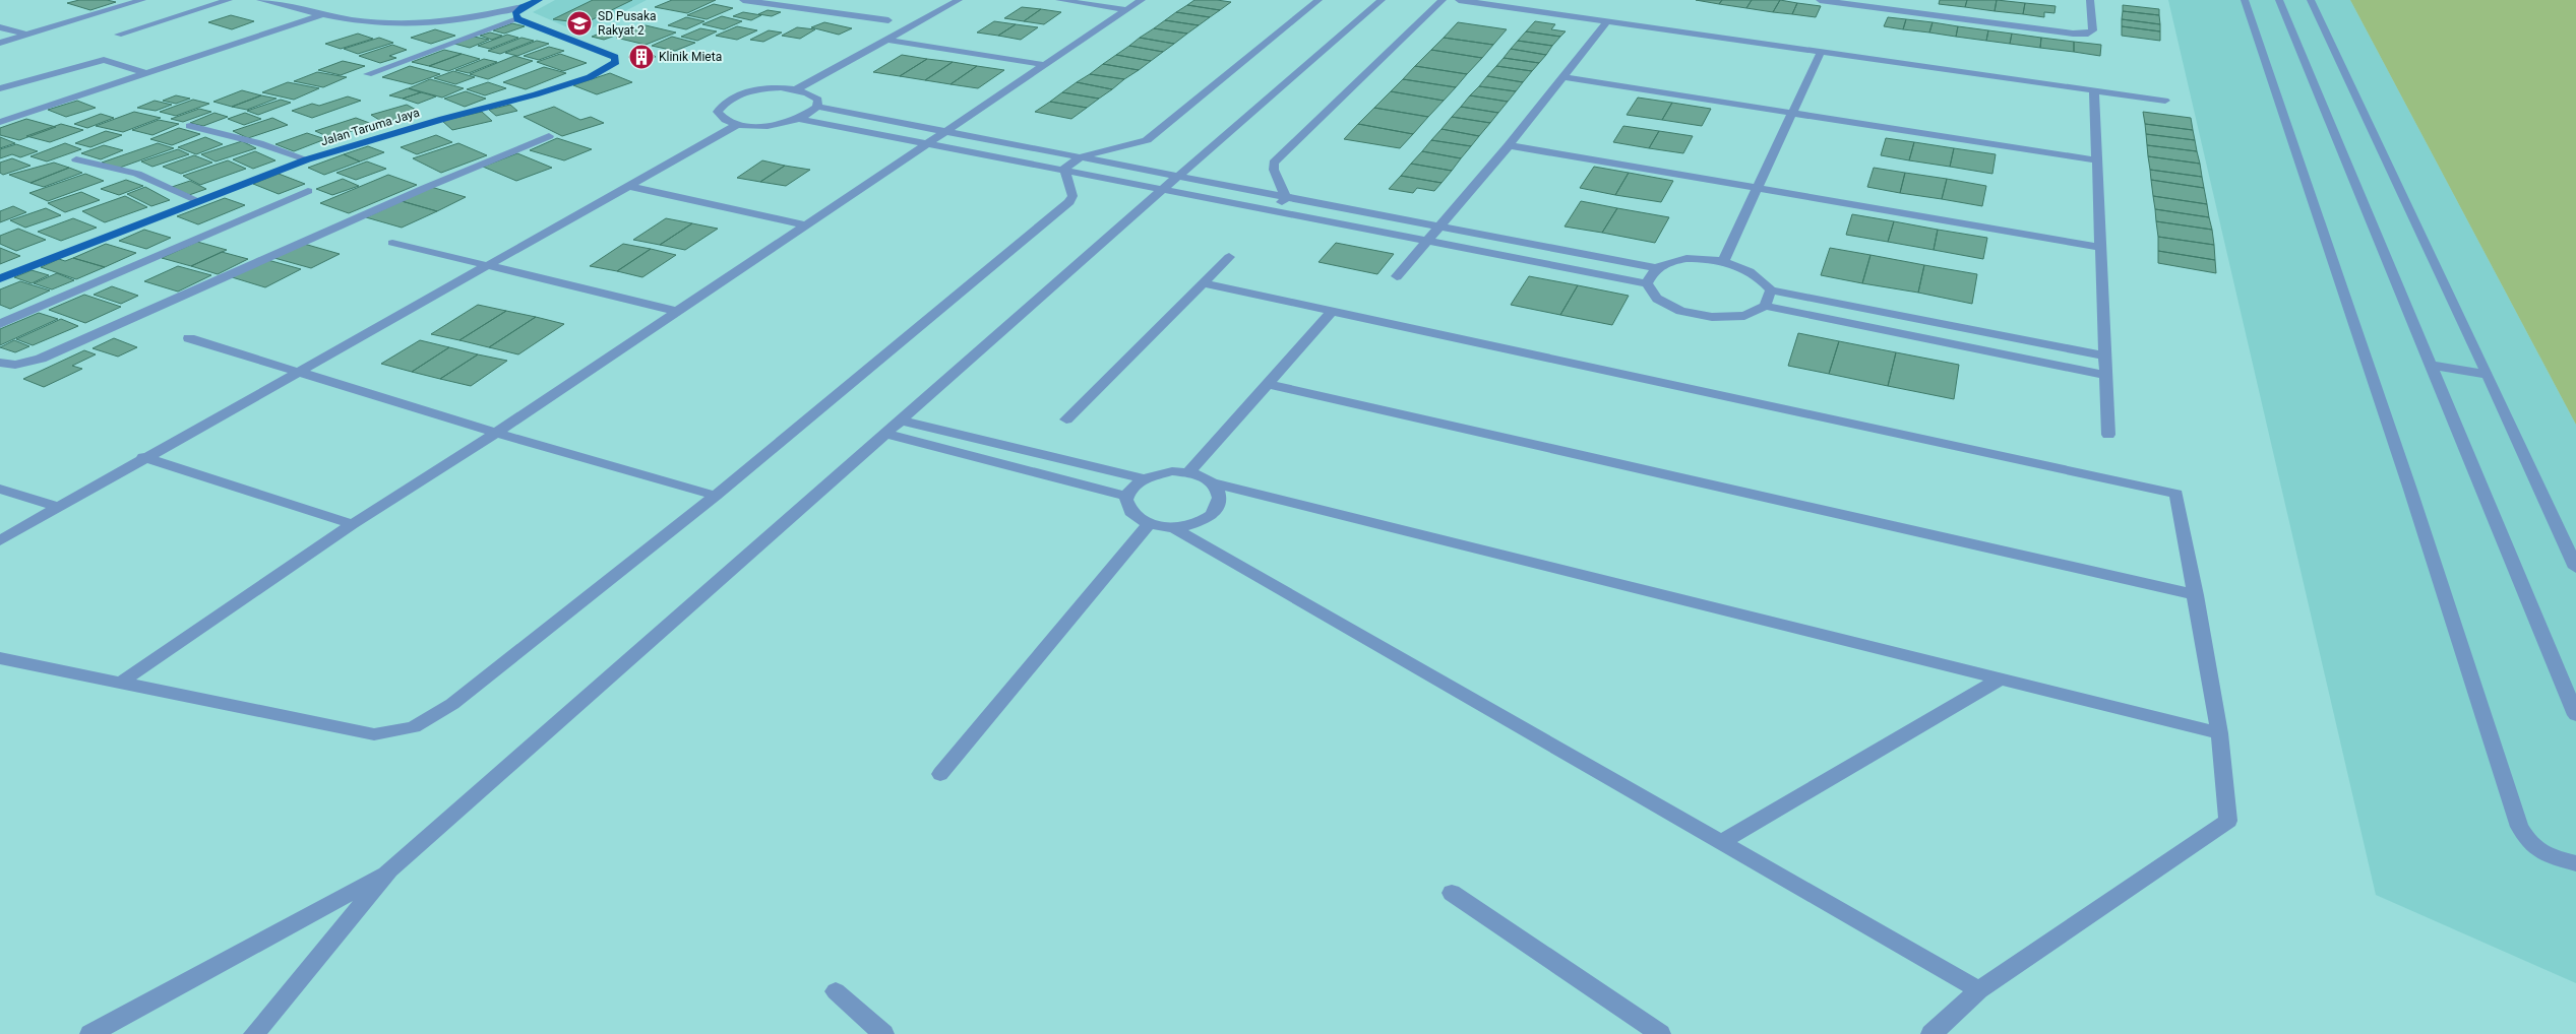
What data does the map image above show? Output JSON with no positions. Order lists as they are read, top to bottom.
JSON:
{
  "streets": {
    "main road": ["Jalan Taruma Jaya"]
  },
  "places": {
    "school or university": ["SD Pusaka Rakyat 2"],
    "building": ["Klinik Mieta"]
  }
}
